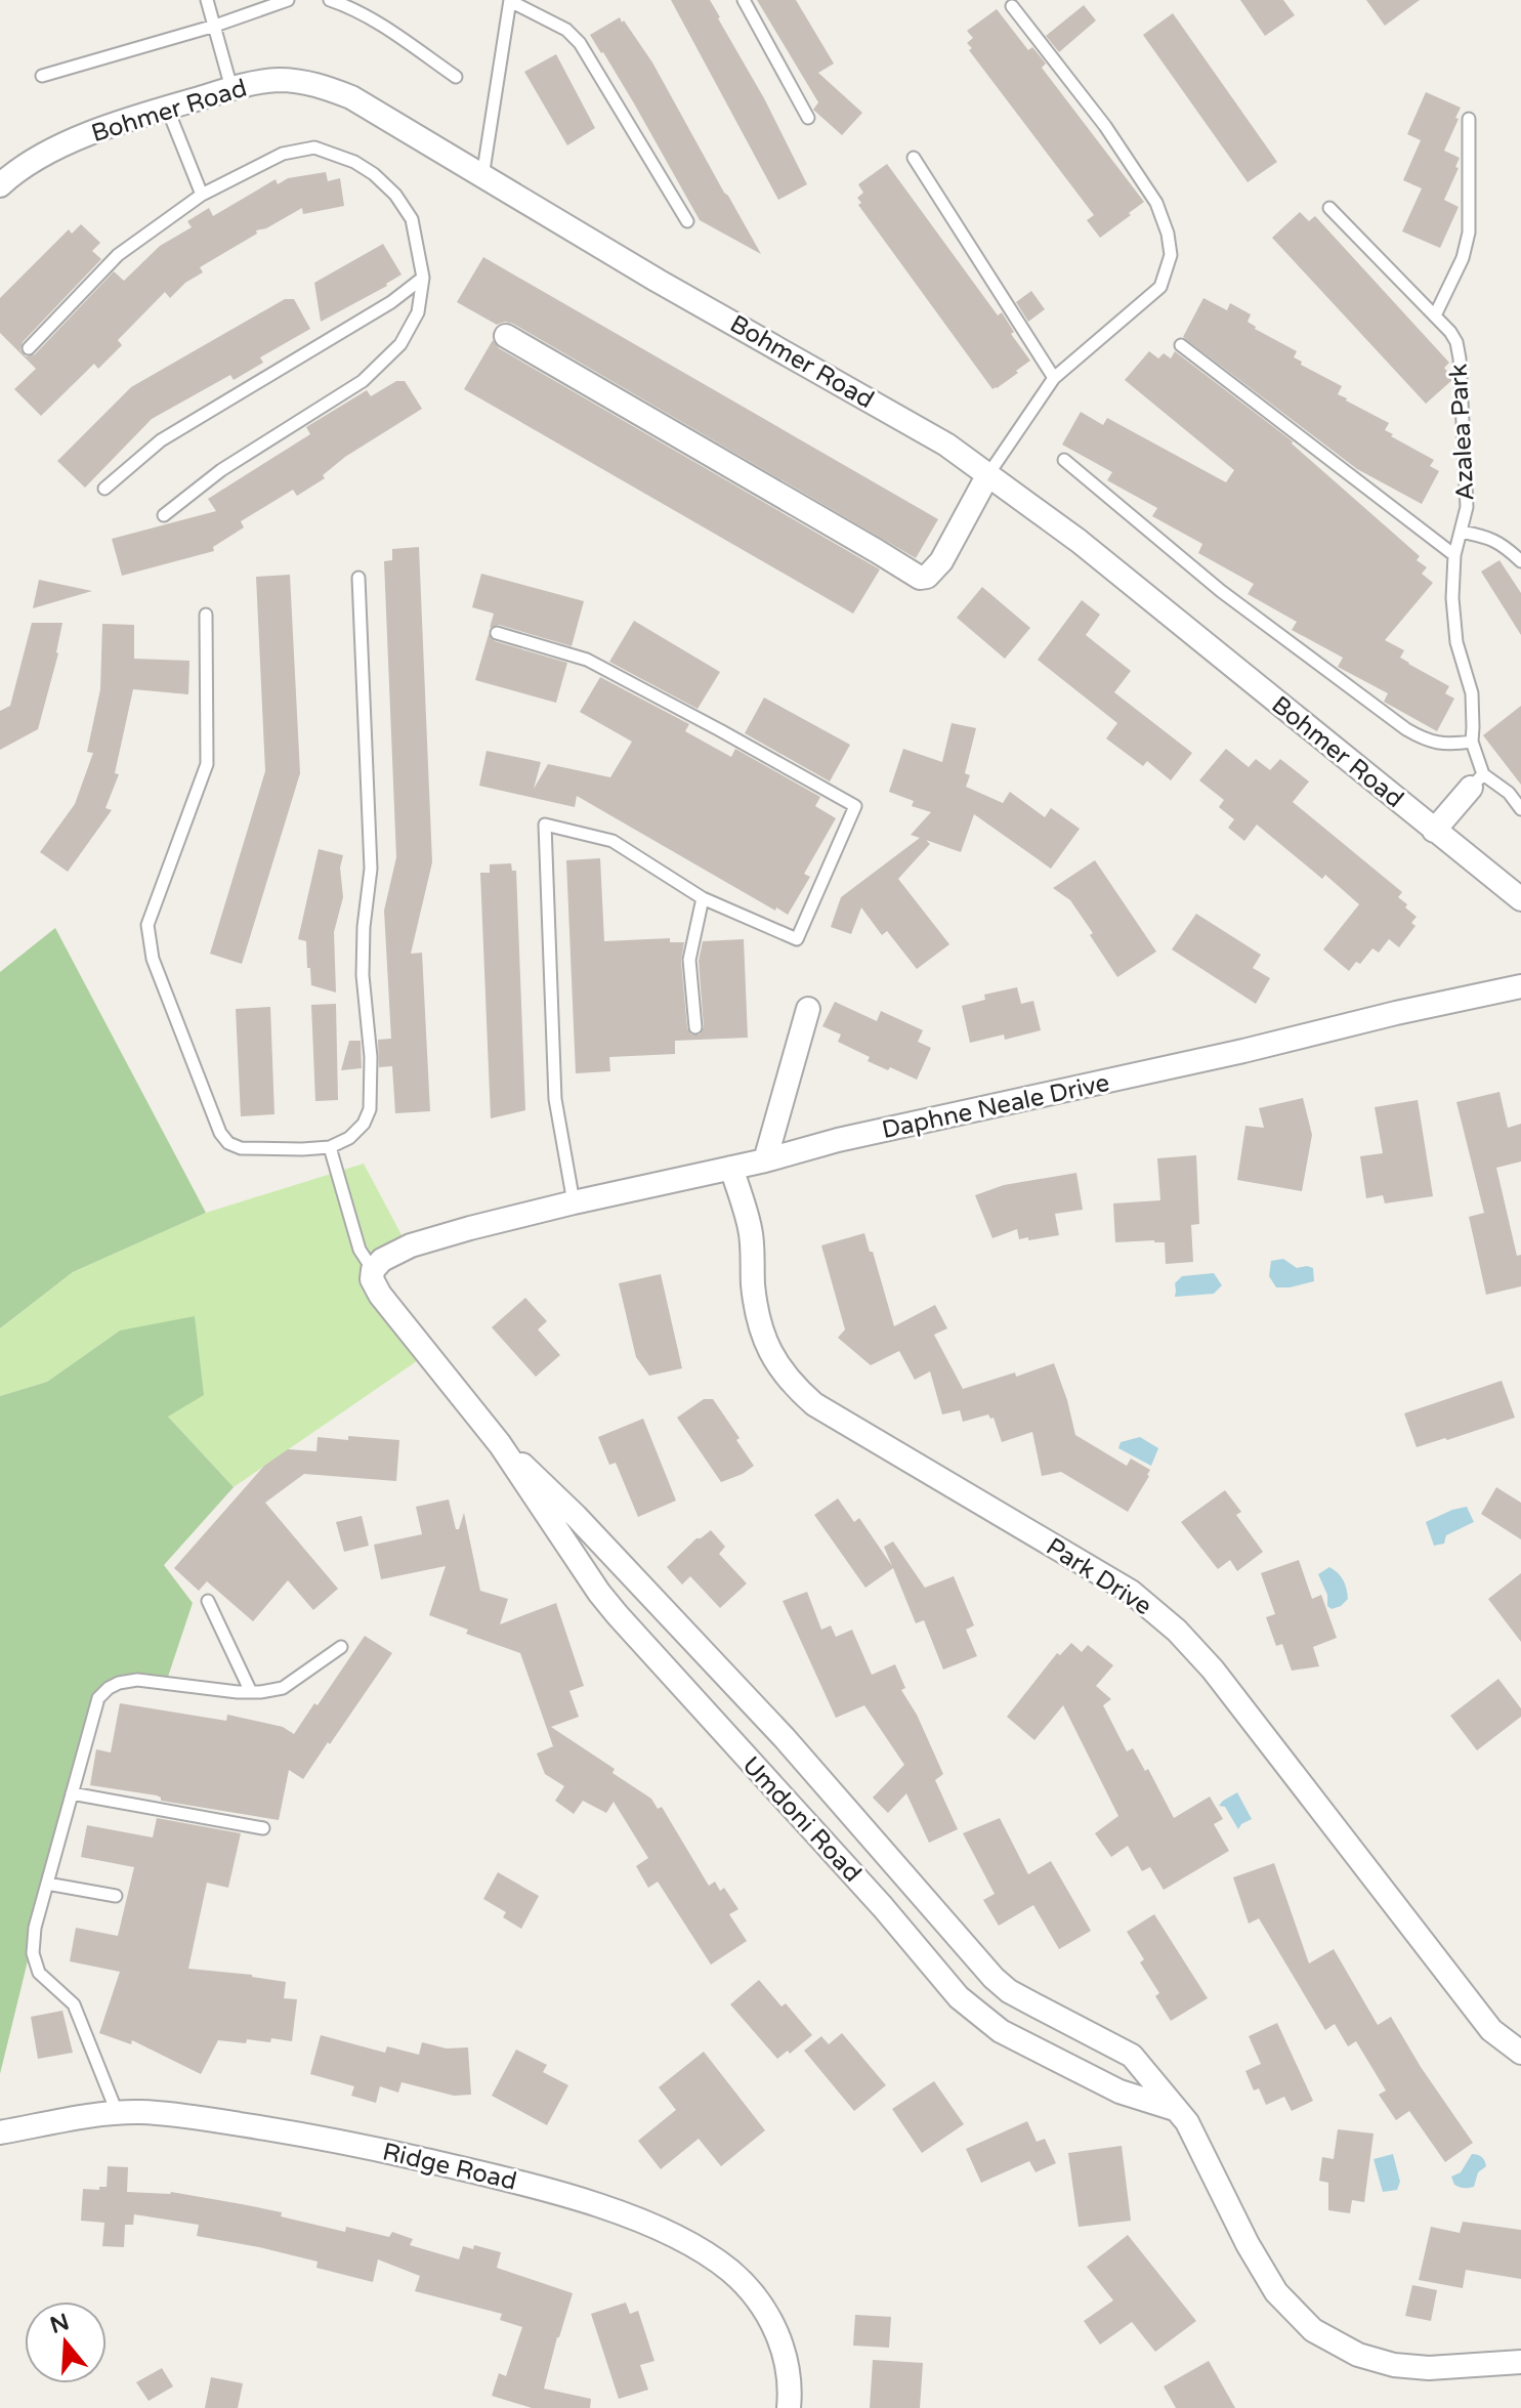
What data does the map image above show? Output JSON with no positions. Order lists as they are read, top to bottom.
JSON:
{
  "streets": {
    "street": [
      "Bohmer Road",
      "Daphne Neale Drive",
      "Park Drive",
      "Umdoni Road",
      "Ridge Road"
    ],
    "lane": ["Azalea Park"]
  },
  "crossings": [
    ["Daphne Neale Drive", "Park Drive"],
    ["Daphne Neale Drive", "Umdoni Road"]
  ],
  "north": "top"
}
